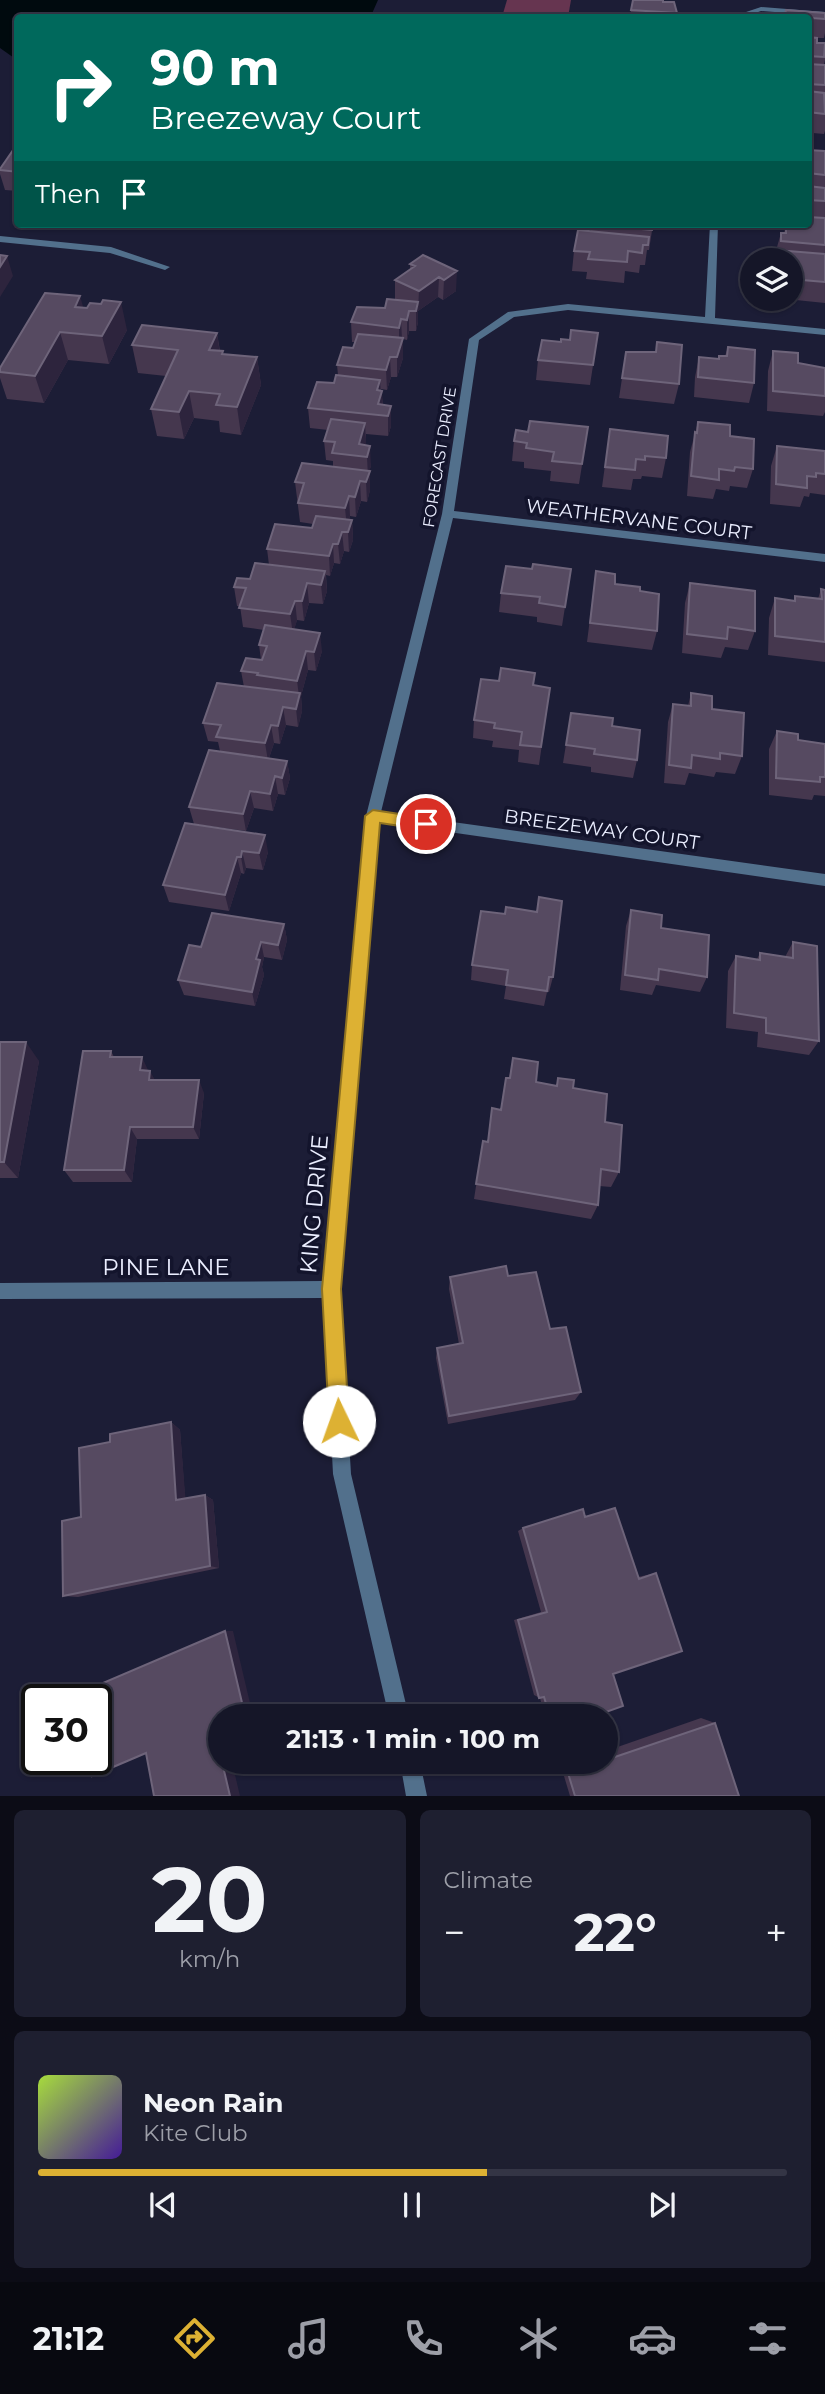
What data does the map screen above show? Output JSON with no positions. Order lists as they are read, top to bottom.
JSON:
{
  "streets": {
    "street": [
      "FORECAST DRIVE",
      "WEATHERVANE COURT",
      "BREEZEWAY COURT",
      "KING DRIVE",
      "PINE LANE"
    ]
  },
  "crossings": [
    ["FORECAST DRIVE", "WEATHERVANE COURT"],
    ["FORECAST DRIVE", "BREEZEWAY COURT"],
    ["FORECAST DRIVE", "KING DRIVE"],
    ["BREEZEWAY COURT", "KING DRIVE"],
    ["KING DRIVE", "PINE LANE"]
  ],
  "page": {
    "turn": ["90 m", "Breezeway Court"],
    "then": "Then",
    "limit": "30",
    "trip": "21:13 · 1 min · 100 m",
    "tile": [
      ["20", "km/h"],
      "Climate"
    ],
    "heat": ["−", "22°", "+"],
    "song": ["Neon Rain", "Kite Club"],
    "tabs": "21:12"
  }
}
